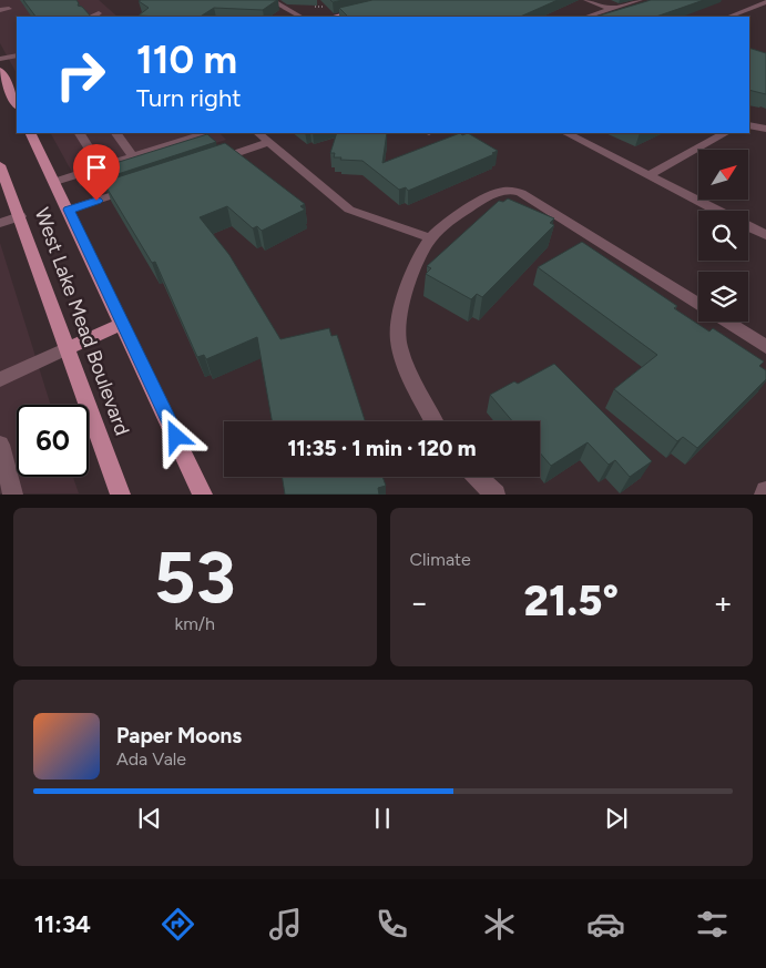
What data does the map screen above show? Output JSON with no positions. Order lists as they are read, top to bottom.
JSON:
{
  "streets": {
    "main road": ["West Lake Mead Boulevard"]
  },
  "north": "top right",
  "page": {
    "turn": ["110 m", "Turn right"],
    "limit": "60",
    "trip": "11:35 · 1 min · 120 m",
    "tile": [
      ["53", "km/h"],
      "Climate"
    ],
    "heat": ["−", "21.5°", "+"],
    "song": ["Paper Moons", "Ada Vale"],
    "tabs": "11:34"
  }
}
